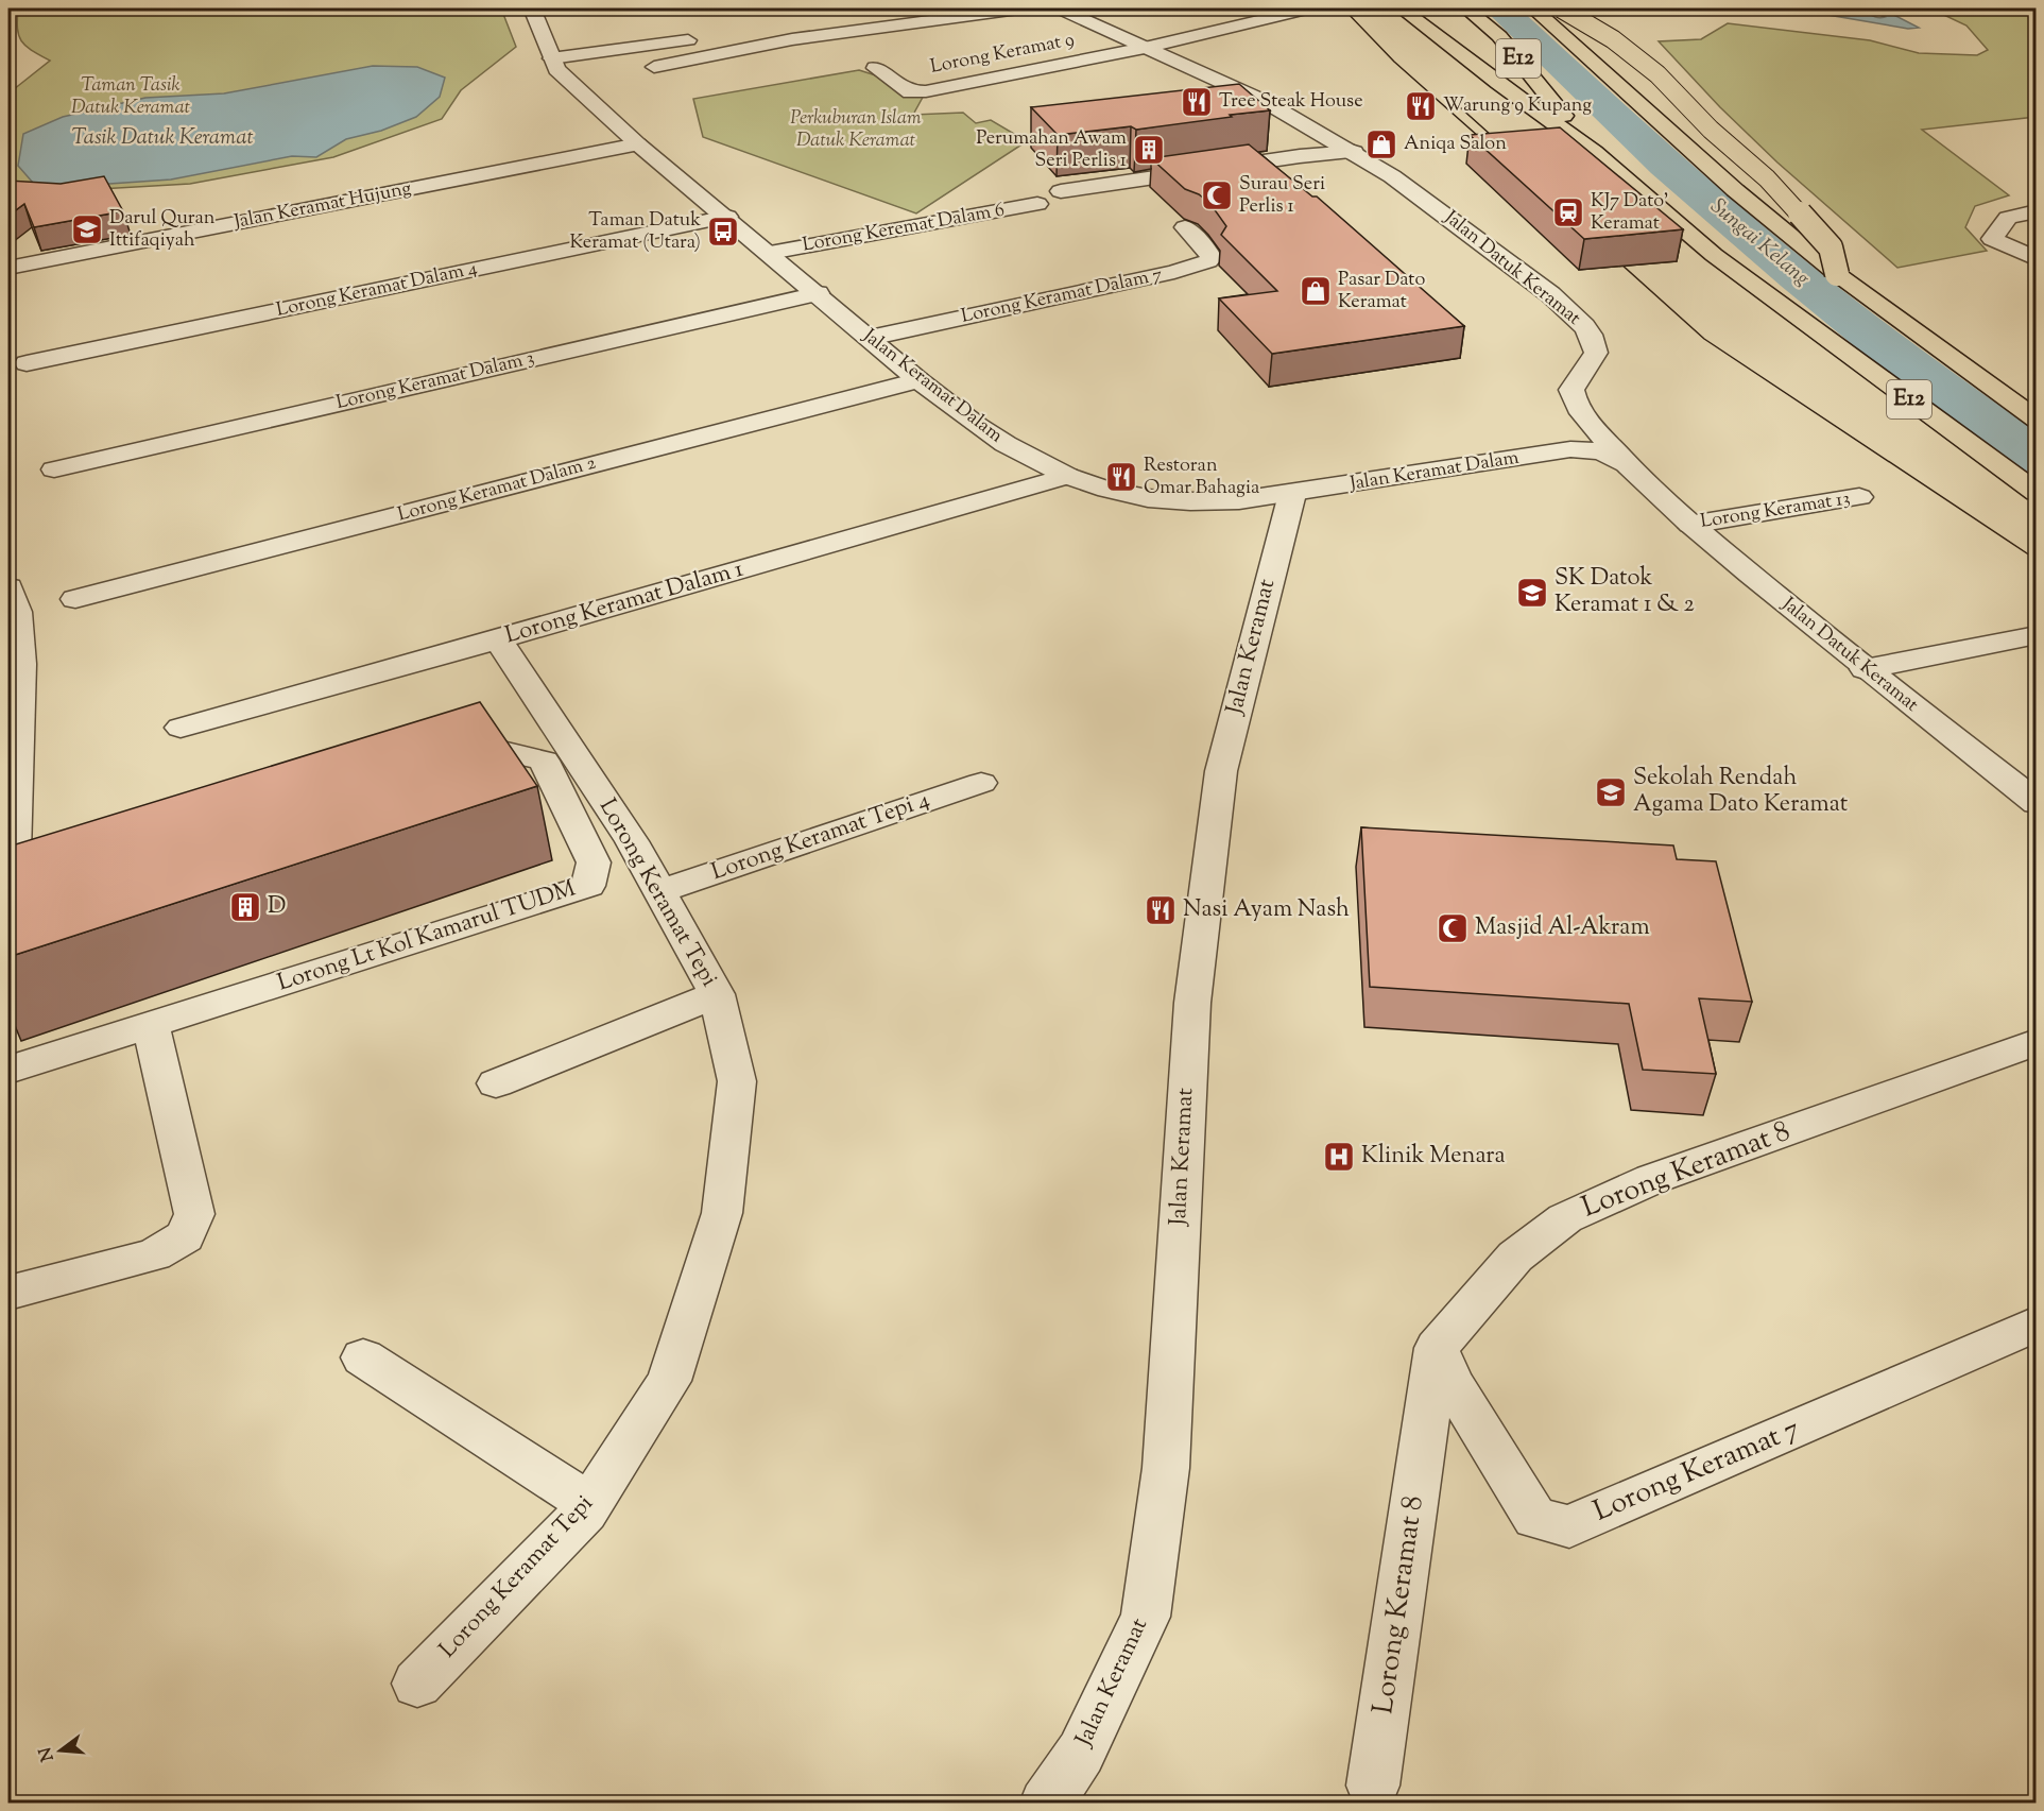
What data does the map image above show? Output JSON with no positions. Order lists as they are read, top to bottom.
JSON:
{
  "streets": {
    "highway": ["E12"],
    "street": [
      "Lorong Keramat 9",
      "Jalan Keramat Hujung",
      "Lorong Keremat Dalam 6",
      "Jalan Datuk Keramat",
      "Lorong Keramat Dalam 4",
      "Lorong Keramat Dalam 7",
      "Lorong Keramat Dalam 3",
      "Jalan Keramat Dalam",
      "Lorong Keramat Dalam 2",
      "Lorong Keramat 13",
      "Lorong Keramat Dalam 1",
      "Jalan Keramat",
      "Lorong Keramat Tepi 4",
      "Lorong Keramat Tepi",
      "Lorong Lt Kol Kamarul TUDM",
      "Lorong Keramat 8",
      "Lorong Keramat 7"
    ]
  },
  "crossings": [
    ["Lorong Keramat 9", "Jalan Datuk Keramat"],
    ["Jalan Keramat Hujung", "Jalan Keramat Dalam"],
    ["Lorong Keremat Dalam 6", "Jalan Keramat Dalam"],
    ["Jalan Datuk Keramat", "Jalan Keramat Dalam"],
    ["Jalan Datuk Keramat", "Lorong Keramat 13"],
    ["Lorong Keramat Dalam 4", "Jalan Keramat Dalam"],
    ["Lorong Keramat Dalam 7", "Jalan Keramat Dalam"],
    ["Lorong Keramat Dalam 3", "Jalan Keramat Dalam"],
    ["Jalan Keramat Dalam", "Lorong Keramat Dalam 2"],
    ["Jalan Keramat Dalam", "Lorong Keramat Dalam 1"],
    ["Jalan Keramat Dalam", "Jalan Keramat"],
    ["Lorong Keramat Dalam 1", "Lorong Keramat Tepi"],
    ["Lorong Keramat Tepi 4", "Lorong Keramat Tepi"],
    ["Lorong Keramat 8", "Lorong Keramat 7"]
  ],
  "water": ["Tasik Datuk Keramat", "Sungai Kelang"],
  "parks": ["Taman Tasik Datuk Keramat", "Perkuburan Islam Datuk Keramat"],
  "places": {
    "restaurant": [
      "Tree Steak House",
      "Warung 9 Kupang",
      "Restoran Omar Bahagia",
      "Nasi Ayam Nash"
    ],
    "shop": ["Aniqa Salon", "Pasar Dato Keramat"],
    "building": ["Perumahan Awam Seri Perlis 1", "D"],
    "mosque": ["Surau Seri Perlis 1", "Masjid Al-Akram"],
    "station": ["KJ7 Dato' Keramat"],
    "school or university": ["Darul Quran Ittifaqiyah", "SK Datok Keramat 1 & 2", "Sekolah Rendah Agama Dato Keramat"],
    "bus stop": ["Taman Datuk Keramat (Utara)"],
    "hospital": ["Klinik Menara"]
  },
  "north": "left"
}
